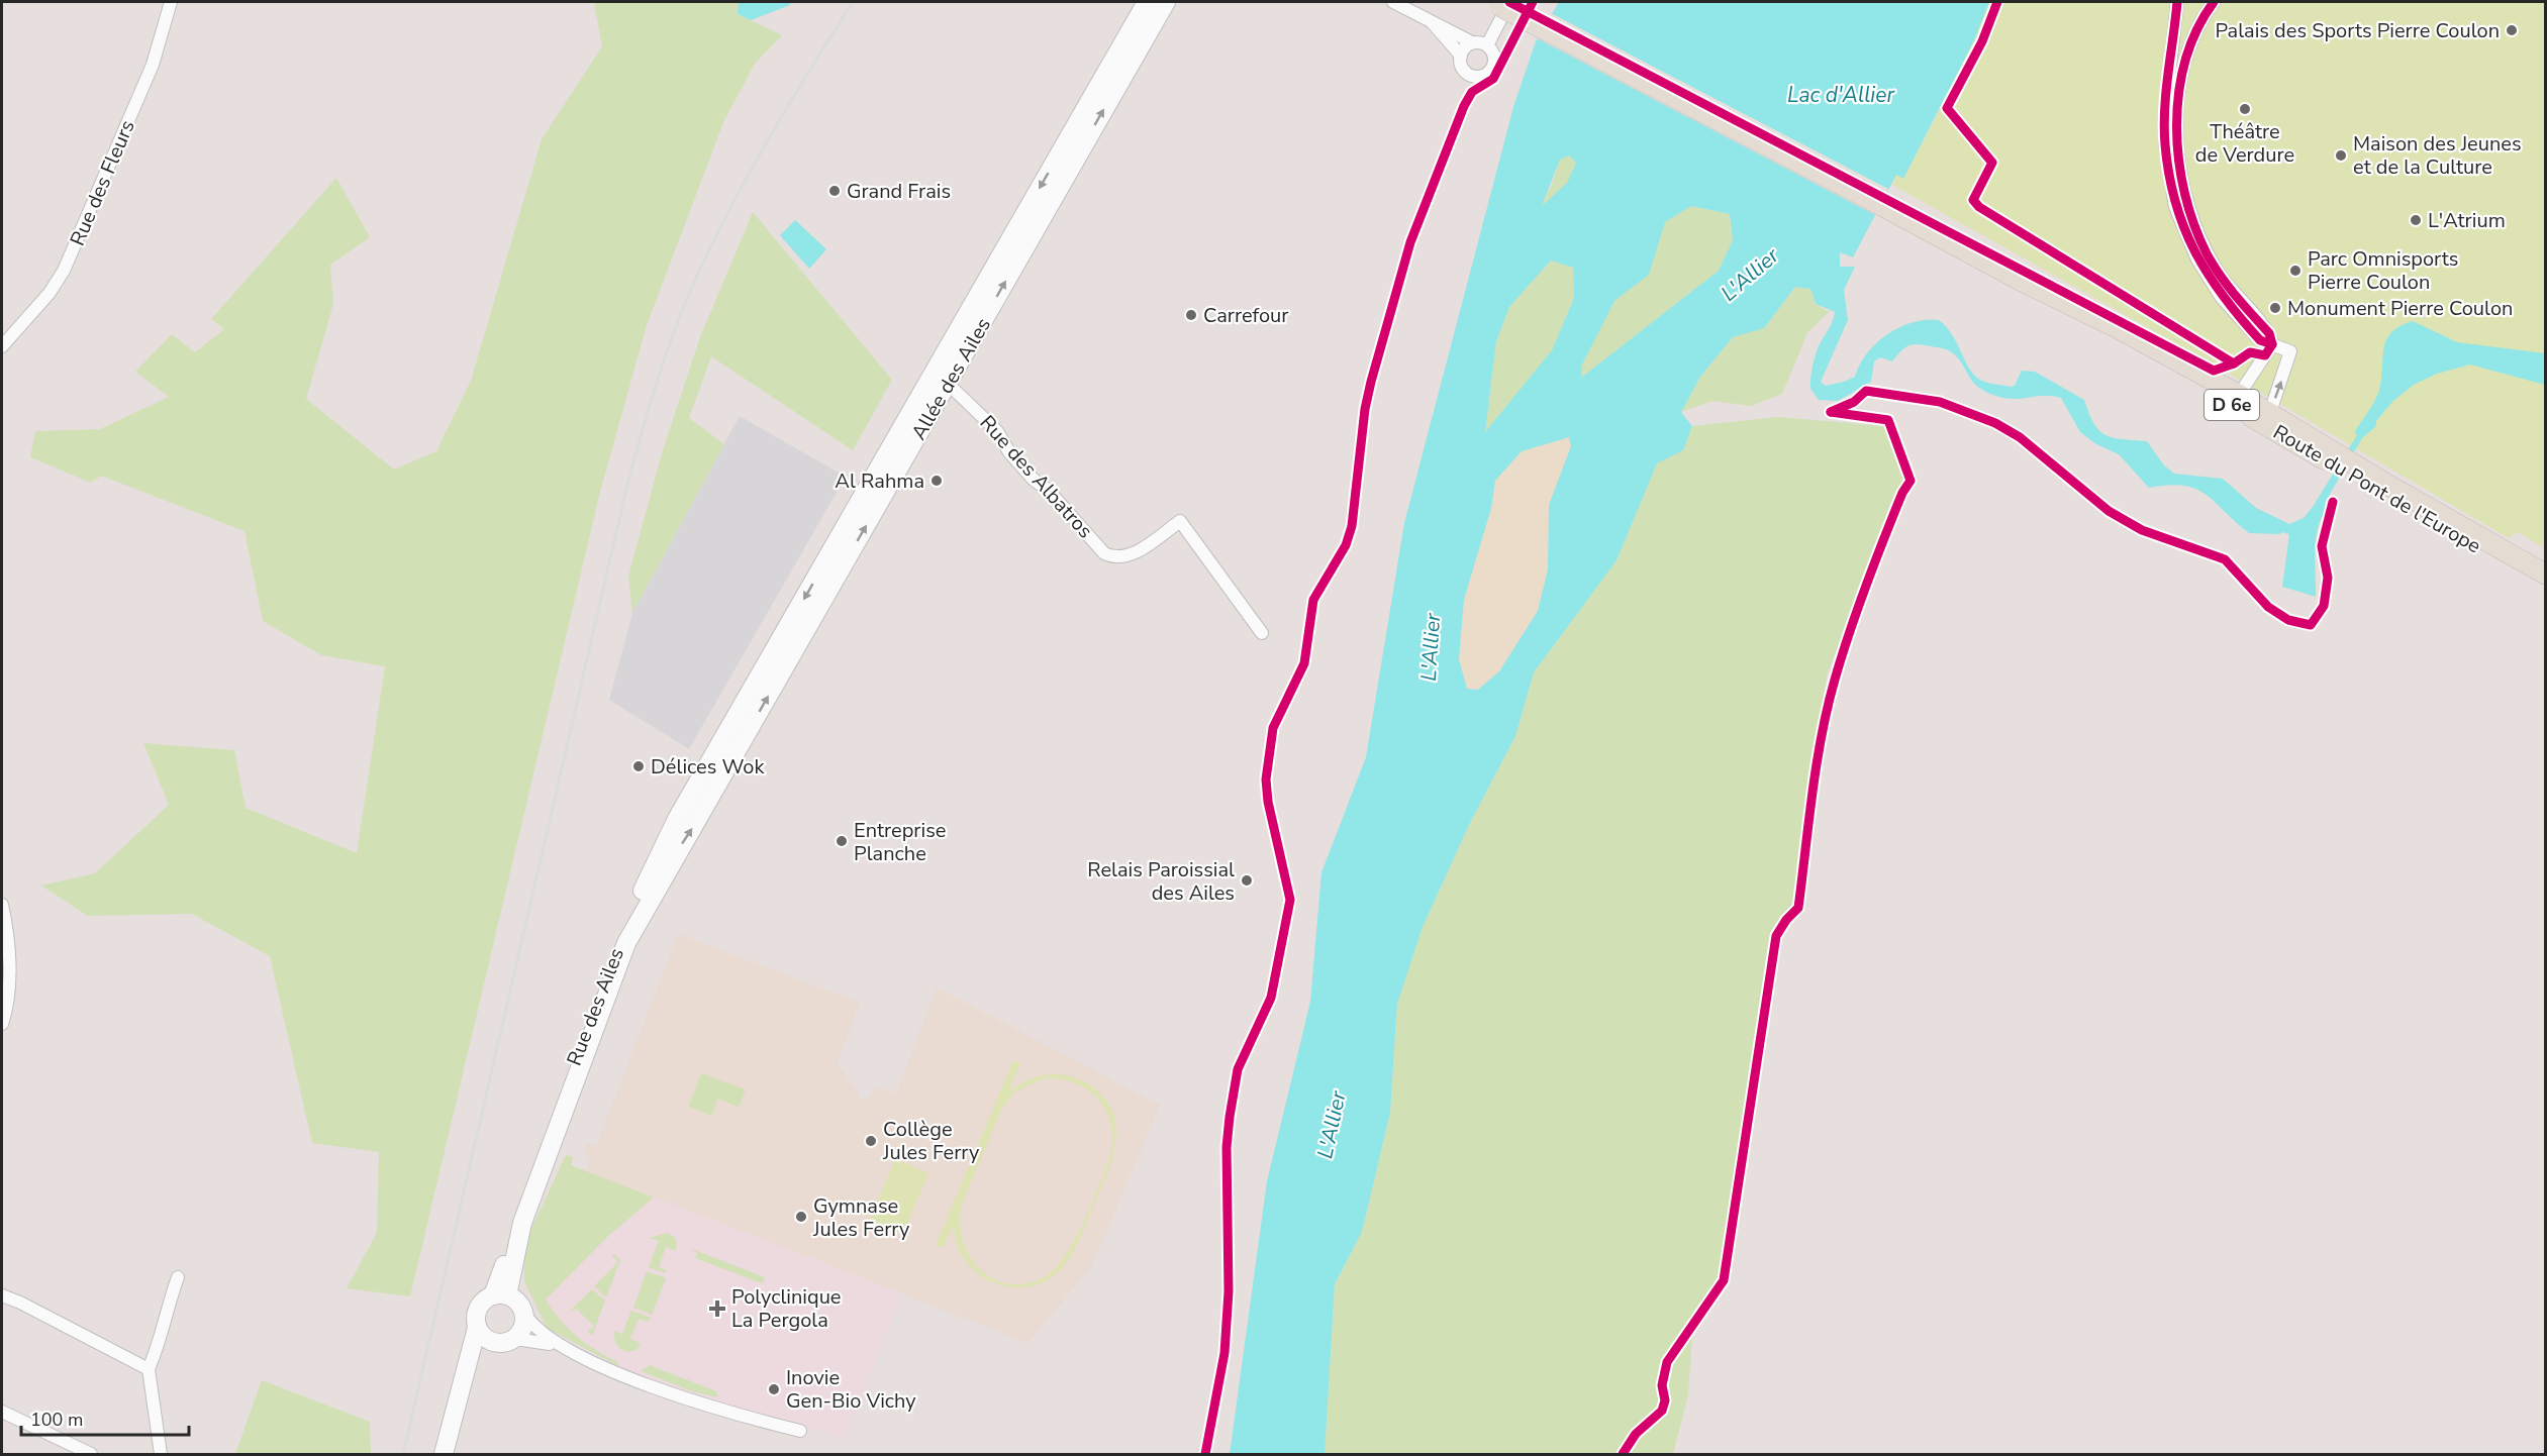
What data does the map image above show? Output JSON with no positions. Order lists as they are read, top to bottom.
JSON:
{
  "streets": {
    "main road": [
      "Allée des Ailes",
      "D 6e",
      "Route du Pont de l'Europe",
      "Rue des Ailes"
    ],
    "street": ["Rue des Fleurs", "Rue des Albatros"]
  },
  "crossings": [
    ["Allée des Ailes", "Rue des Albatros"],
    ["Allée des Ailes", "Rue des Ailes"]
  ],
  "water": ["Lac d'Allier", "L'Allier"],
  "places": {
    "other": [
      "Palais des Sports Pierre Coulon",
      "Théâtre de Verdure",
      "Maison des Jeunes et de la Culture",
      "Grand Frais",
      "L'Atrium",
      "Parc Omnisports Pierre Coulon",
      "Monument Pierre Coulon",
      "Carrefour",
      "Al Rahma",
      "Délices Wok",
      "Entreprise Planche",
      "Relais Paroissial des Ailes",
      "Collège Jules Ferry",
      "Gymnase Jules Ferry",
      "Inovie Gen-Bio Vichy"
    ],
    "health": ["Polyclinique La Pergola"]
  },
  "scale_bar": "100 m"
}
